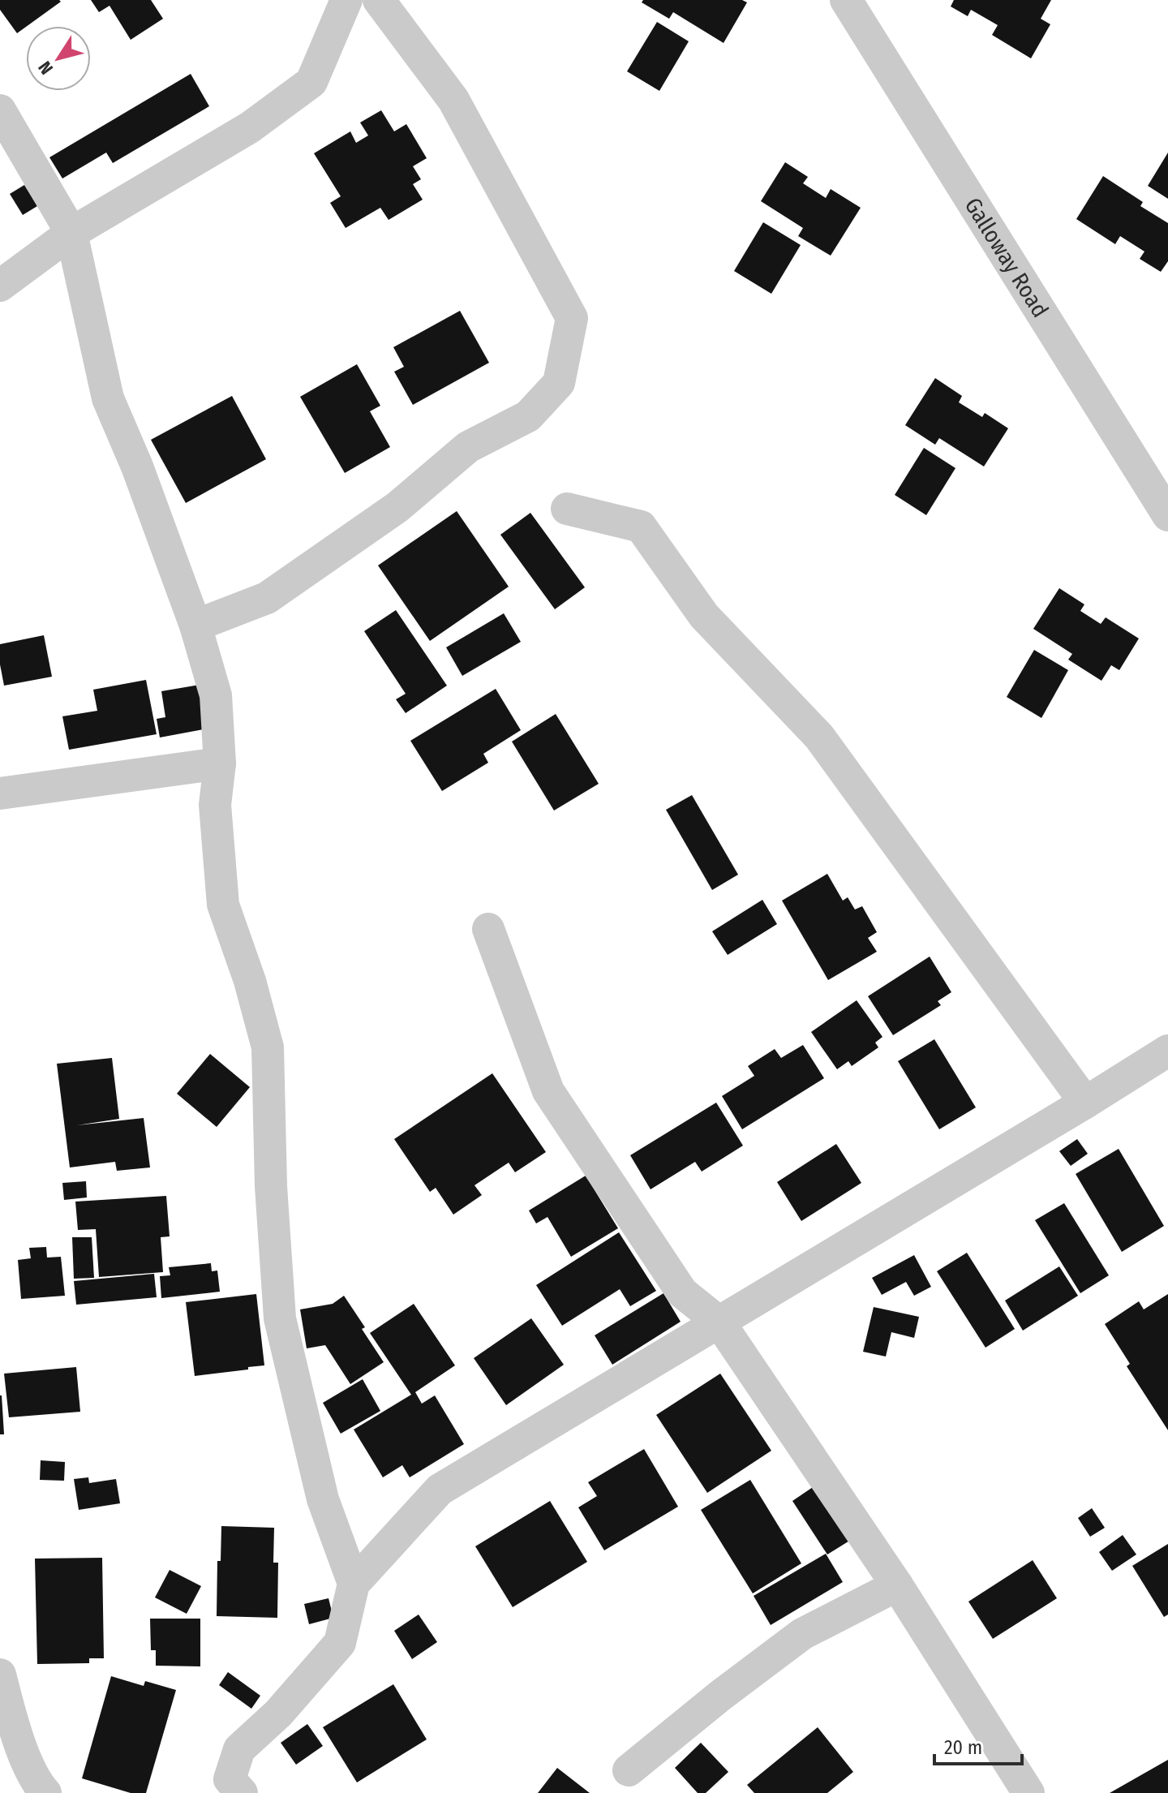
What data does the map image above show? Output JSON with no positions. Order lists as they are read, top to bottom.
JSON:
{
  "streets": {
    "street": ["Galloway Road"]
  },
  "scale_bar": "20 m",
  "north": "bottom left"
}
